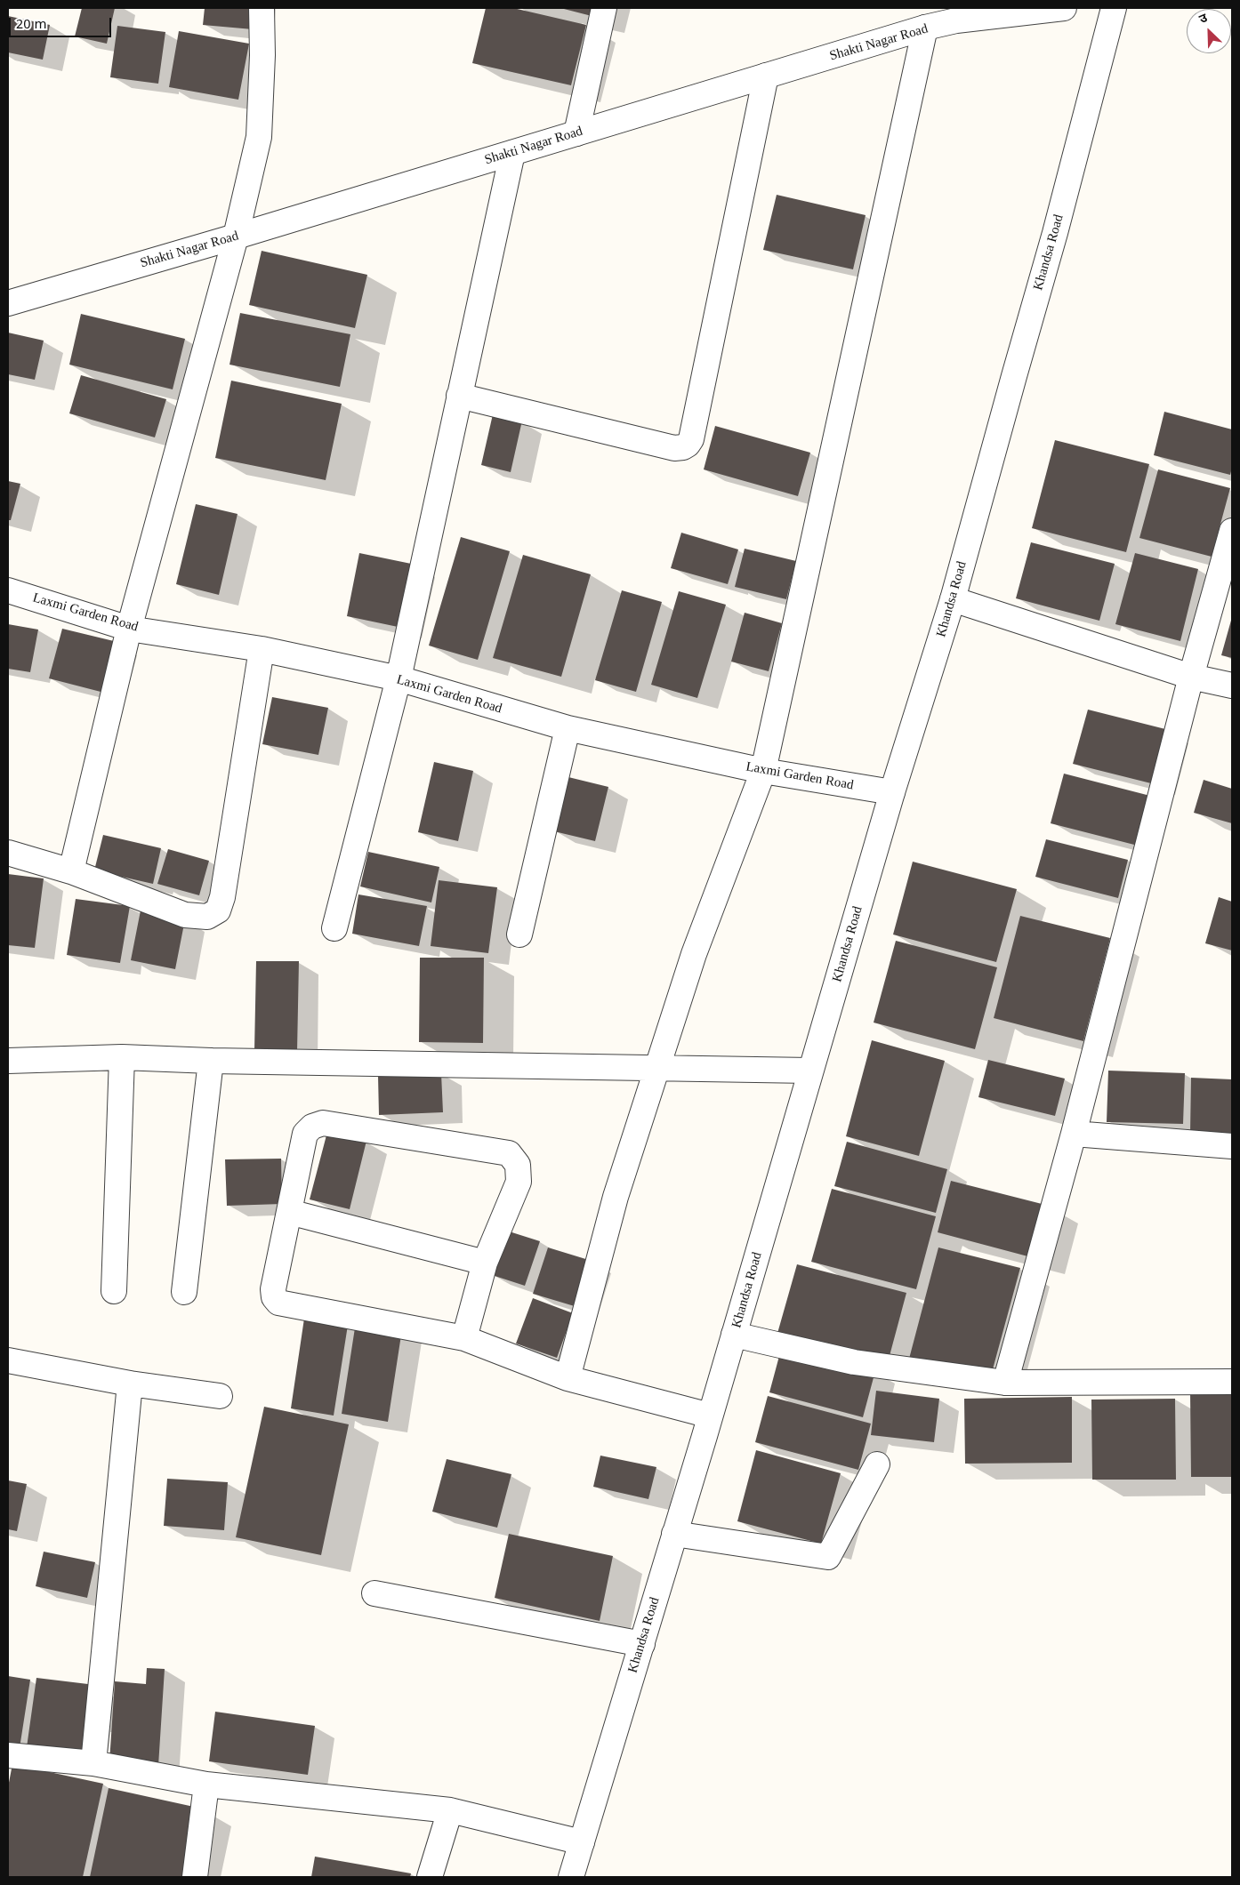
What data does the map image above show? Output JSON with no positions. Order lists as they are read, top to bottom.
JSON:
{
  "streets": {
    "street": ["Shakti Nagar Road", "Khandsa Road", "Laxmi Garden Road"]
  },
  "crossings": [
    ["Khandsa Road", "Laxmi Garden Road"]
  ],
  "scale_bar": "20 m",
  "north": "top left"
}
